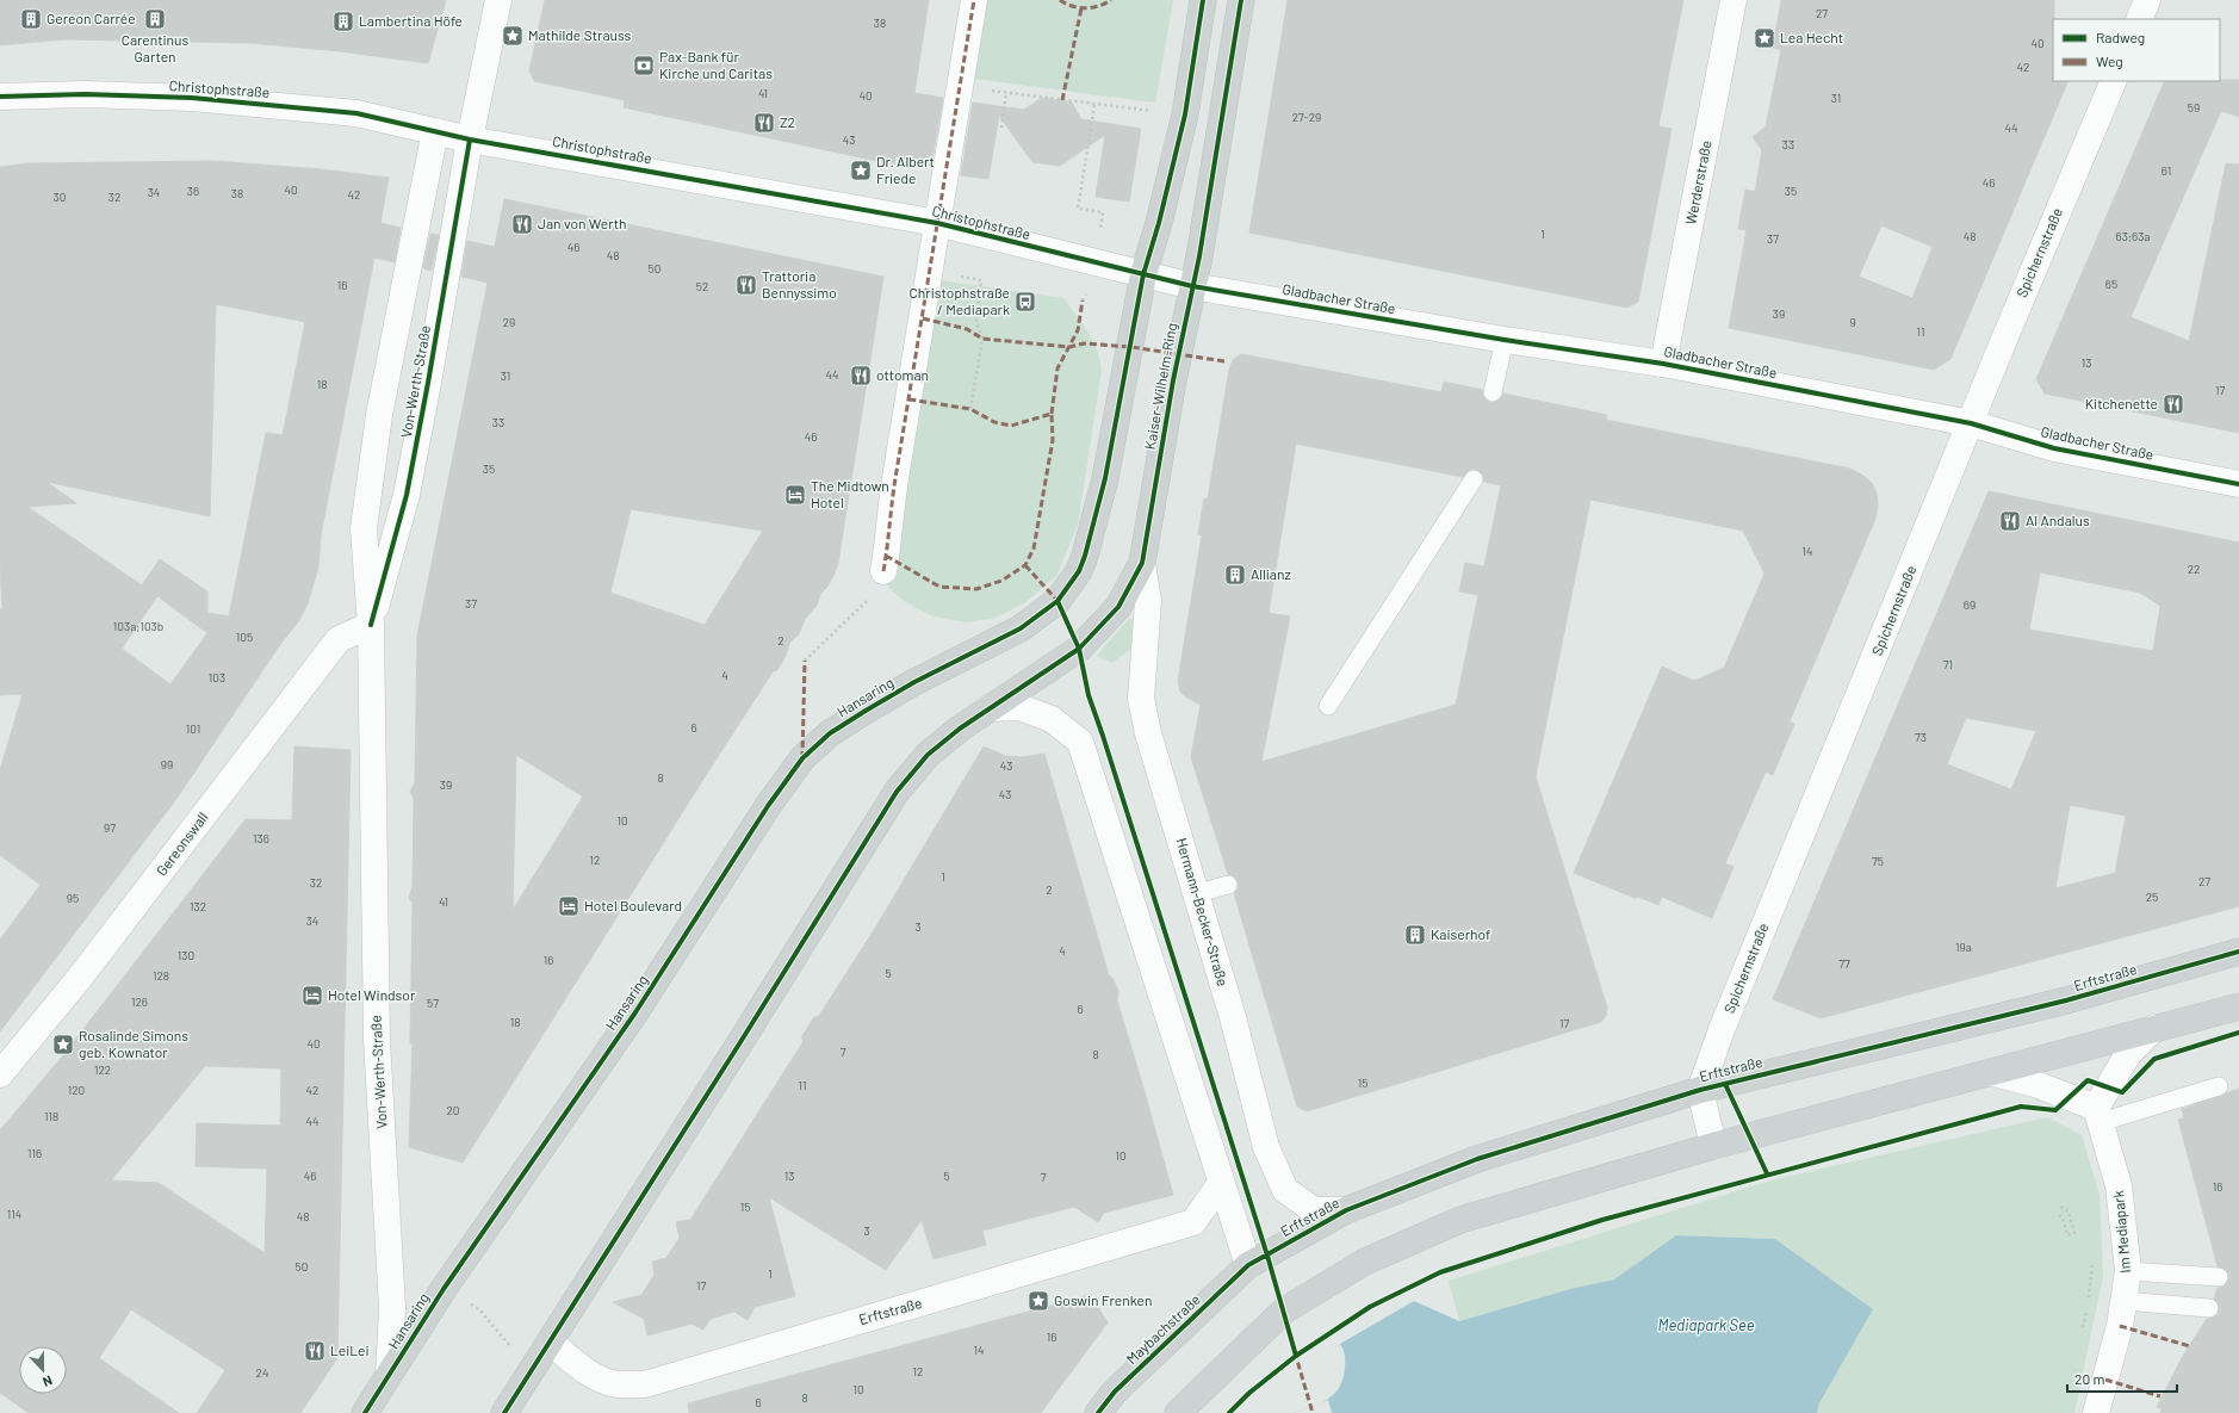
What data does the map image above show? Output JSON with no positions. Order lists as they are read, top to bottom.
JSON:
{
  "streets": {
    "main road": [
      "Kaiser-Wilhelm-Ring",
      "Hansaring",
      "Erftstraße",
      "Maybachstraße"
    ],
    "street": [
      "Christophstraße",
      "Werderstraße",
      "Spichernstraße",
      "Gladbacher Straße",
      "Von-Werth-Straße",
      "Gereonswall",
      "Hermann-Becker-Straße",
      "Im Mediapark"
    ]
  },
  "crossings": [
    ["Christophstraße", "Gladbacher Straße"],
    ["Christophstraße", "Von-Werth-Straße"],
    ["Christophstraße", "Kaiser-Wilhelm-Ring"],
    ["Christophstraße", "Hansaring"],
    ["Werderstraße", "Gladbacher Straße"],
    ["Spichernstraße", "Gladbacher Straße"],
    ["Spichernstraße", "Erftstraße"],
    ["Gladbacher Straße", "Kaiser-Wilhelm-Ring"],
    ["Von-Werth-Straße", "Hansaring"],
    ["Von-Werth-Straße", "Gereonswall"],
    ["Kaiser-Wilhelm-Ring", "Hermann-Becker-Straße"],
    ["Hermann-Becker-Straße", "Erftstraße"],
    ["Erftstraße", "Maybachstraße"]
  ],
  "water": ["Mediapark See"],
  "places": {
    "building": [
      "Gereon Carrée",
      "Carentinus Garten",
      "Lambertina Höfe",
      "Allianz",
      "Kaiserhof"
    ],
    "place": [
      "Mathilde Strauss",
      "Lea Hecht",
      "Dr. Albert Friede",
      "Rosalinde Simons geb. Kownator",
      "Goswin Frenken"
    ],
    "bank": ["Pax-Bank für Kirche und Caritas"],
    "restaurant": [
      "Z2",
      "Jan von Werth",
      "Trattoria Bennyssimo",
      "ottoman",
      "Kitchenette",
      "Al Andalus",
      "LeiLei"
    ],
    "bus stop": ["Christophstraße / Mediapark"],
    "hotel": ["The Midtown Hotel", "Hotel Boulevard", "Hotel Windsor"]
  },
  "house_numbers": [
    "27",
    "38",
    "40",
    "42",
    "41",
    "40",
    "31",
    "59",
    "27-29",
    "44",
    "43",
    "33",
    "61",
    "46",
    "40",
    "36",
    "35",
    "34",
    "38",
    "42",
    "30",
    "32",
    "1",
    "48",
    "63;63a",
    "37",
    "46",
    "48",
    "50",
    "65",
    "16",
    "52",
    "39",
    "29",
    "9",
    "11",
    "13",
    "44",
    "31",
    "18",
    "17",
    "33",
    "46",
    "35",
    "14",
    "22",
    "37",
    "69",
    "103a;103b",
    "105",
    "2",
    "71",
    "4",
    "103",
    "6",
    "101",
    "73",
    "99",
    "43",
    "8",
    "39",
    "43",
    "10",
    "97",
    "136",
    "12",
    "75",
    "1",
    "27",
    "32",
    "2",
    "25",
    "95",
    "41",
    "132",
    "34",
    "3",
    "19a",
    "4",
    "130",
    "16",
    "77",
    "5",
    "128",
    "126",
    "57",
    "6",
    "18",
    "17",
    "40",
    "7",
    "8",
    "122",
    "15",
    "11",
    "120",
    "42",
    "20",
    "118",
    "44",
    "116",
    "10",
    "46",
    "13",
    "5",
    "7",
    "16",
    "15",
    "114",
    "48",
    "3",
    "50",
    "1",
    "17",
    "16",
    "14",
    "12",
    "24",
    "10",
    "8",
    "6"
  ],
  "legend": ["Radweg", "Weg"],
  "scale_bar": "20 m",
  "north": "bottom"
}
